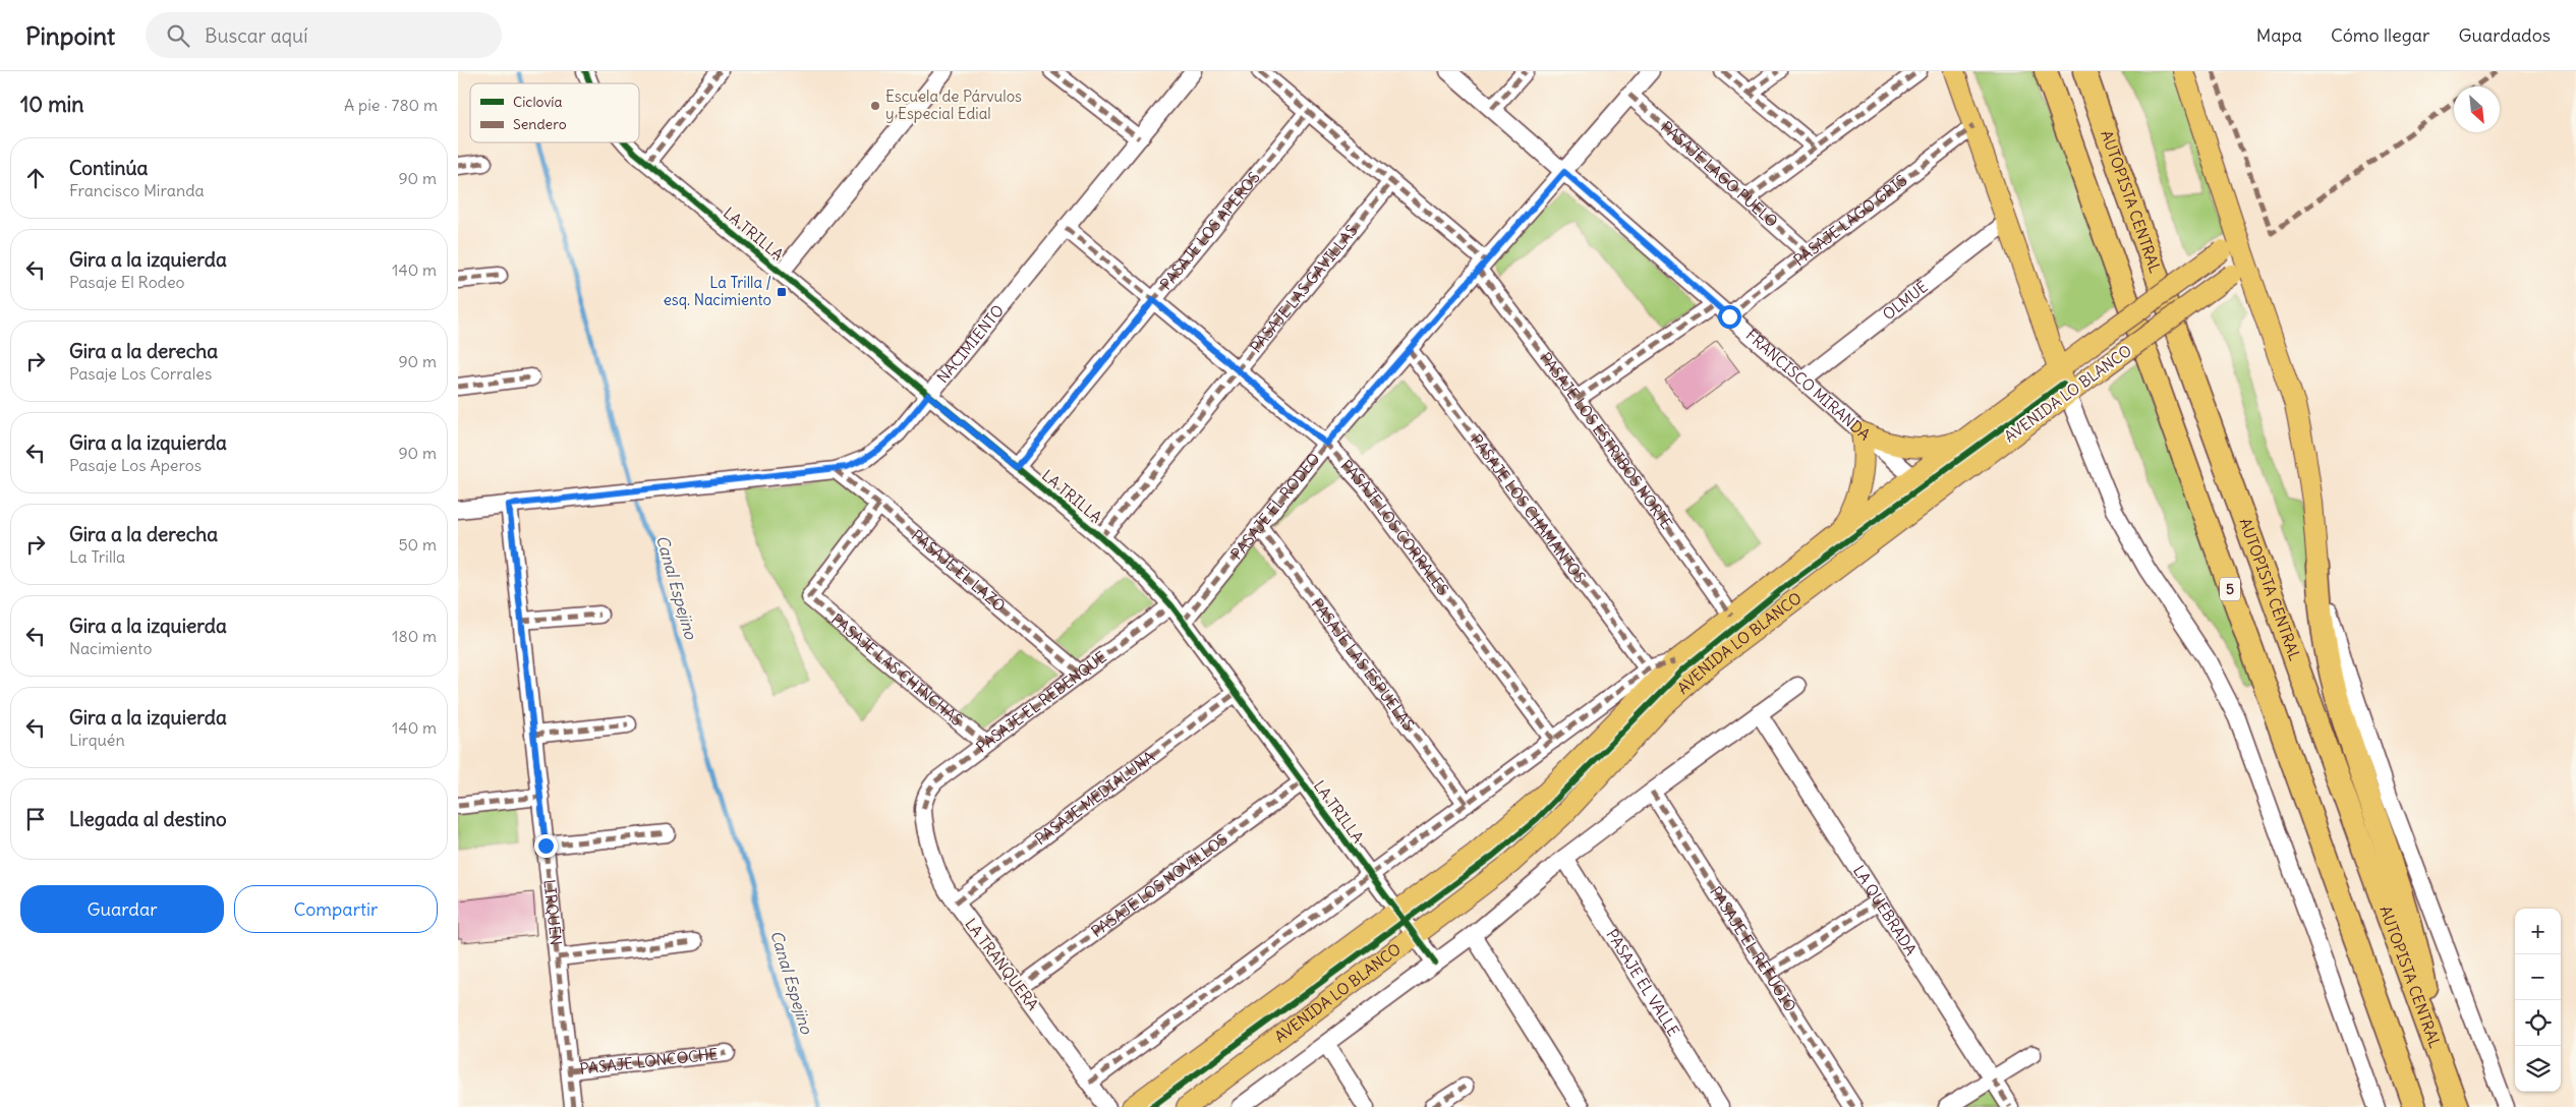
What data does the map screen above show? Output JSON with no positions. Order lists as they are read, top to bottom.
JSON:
{
  "streets": {
    "highway": ["AUTOPISTA CENTRAL", "5"],
    "main road": ["AVENIDA LO BLANCO"],
    "street": [
      "PASAJE LAGO PUELO",
      "PASAJE LAGO GRIS",
      "PASAJE LOS APEROS",
      "LA TRILLA",
      "PASAJE LAS GAVILLAS",
      "OLMUÉ",
      "NACIMIENTO",
      "FRANCISCO MIRANDA",
      "PASAJE LOS ESTRIBOS NORTE",
      "PASAJE EL RODEO",
      "PASAJE LOS CHAMANTOS",
      "PASAJE LOS CORRALES",
      "PASAJE EL LAZO",
      "PASAJE LAS ESPUELAS",
      "PASAJE LAS CHINCHAS",
      "PASAJE EL REBENQUE",
      "PASAJE MEDIALUNA",
      "PASAJE LOS NOVILLOS",
      "LA QUEBRADA",
      "LIRQUÉN",
      "PASAJE EL REFUGIO",
      "LA TRANQUERA",
      "PASAJE EL VALLE",
      "PASAJE LONCOCHE"
    ]
  },
  "crossings": [
    ["PASAJE LAGO PUELO", "PASAJE LAGO GRIS"],
    ["PASAJE LAGO PUELO", "PASAJE EL RODEO"],
    ["PASAJE LAGO GRIS", "FRANCISCO MIRANDA"],
    ["PASAJE LOS APEROS", "LA TRILLA"],
    ["PASAJE LOS APEROS", "PASAJE LOS ESTRIBOS NORTE"],
    ["PASAJE LOS APEROS", "PASAJE LOS CORRALES"],
    ["LA TRILLA", "PASAJE LAS GAVILLAS"],
    ["LA TRILLA", "NACIMIENTO"],
    ["LA TRILLA", "AVENIDA LO BLANCO"],
    ["LA TRILLA", "PASAJE EL RODEO"],
    ["LA TRILLA", "PASAJE EL REBENQUE"],
    ["LA TRILLA", "PASAJE MEDIALUNA"],
    ["LA TRILLA", "PASAJE LOS NOVILLOS"],
    ["PASAJE LAS GAVILLAS", "PASAJE LOS ESTRIBOS NORTE"],
    ["PASAJE LAS GAVILLAS", "PASAJE LOS CORRALES"],
    ["OLMUÉ", "FRANCISCO MIRANDA"],
    ["NACIMIENTO", "PASAJE LOS CORRALES"],
    ["NACIMIENTO", "PASAJE EL LAZO"],
    ["NACIMIENTO", "LIRQUÉN"],
    ["FRANCISCO MIRANDA", "AVENIDA LO BLANCO"],
    ["FRANCISCO MIRANDA", "PASAJE EL RODEO"],
    ["AVENIDA LO BLANCO", "PASAJE LOS ESTRIBOS NORTE"],
    ["AVENIDA LO BLANCO", "PASAJE LOS CHAMANTOS"],
    ["AVENIDA LO BLANCO", "PASAJE LOS CORRALES"],
    ["AVENIDA LO BLANCO", "PASAJE LAS ESPUELAS"],
    ["AVENIDA LO BLANCO", "LA QUEBRADA"],
    ["AVENIDA LO BLANCO", "PASAJE EL REFUGIO"],
    ["AVENIDA LO BLANCO", "LA TRANQUERA"],
    ["AVENIDA LO BLANCO", "PASAJE EL VALLE"],
    ["PASAJE LOS ESTRIBOS NORTE", "PASAJE EL RODEO"],
    ["PASAJE EL RODEO", "PASAJE LOS CHAMANTOS"],
    ["PASAJE EL RODEO", "PASAJE LOS CORRALES"],
    ["PASAJE EL RODEO", "PASAJE LAS ESPUELAS"],
    ["PASAJE EL LAZO", "PASAJE LAS CHINCHAS"],
    ["PASAJE EL LAZO", "PASAJE EL REBENQUE"],
    ["PASAJE LAS CHINCHAS", "PASAJE EL REBENQUE"],
    ["PASAJE EL REBENQUE", "LA TRANQUERA"],
    ["PASAJE MEDIALUNA", "LA TRANQUERA"],
    ["PASAJE LOS NOVILLOS", "LA TRANQUERA"],
    ["LIRQUÉN", "PASAJE LONCOCHE"]
  ],
  "water": ["Canal Espejino"],
  "places": {
    "other": ["Escuela de Párvulos y Especial Edial"],
    "transit": ["La Trilla / esq. Nacimiento"]
  },
  "legend": ["Ciclovía", "Sendero"],
  "north": "bottom right",
  "page": {
    "header": "Pinpoint",
    "search": "Buscar aquí",
    "nav": ["Mapa", "Cómo llegar", "Guardados"],
    "heading": ["10 min", "A pie · 780 m"],
    "list": [
      ["Continúa", "Francisco Miranda", "90 m"],
      ["Gira a la izquierda", "Pasaje El Rodeo", "140 m"],
      ["Gira a la derecha", "Pasaje Los Corrales", "90 m"],
      ["Gira a la izquierda", "Pasaje Los Aperos", "90 m"],
      ["Gira a la derecha", "La Trilla", "50 m"],
      ["Gira a la izquierda", "Nacimiento", "180 m"],
      ["Gira a la izquierda", "Lirquén", "140 m"],
      "Llegada al destino"
    ],
    "buttons": ["Guardar", "Compartir"],
    "map_buttons": ["+", "−"]
  }
}
